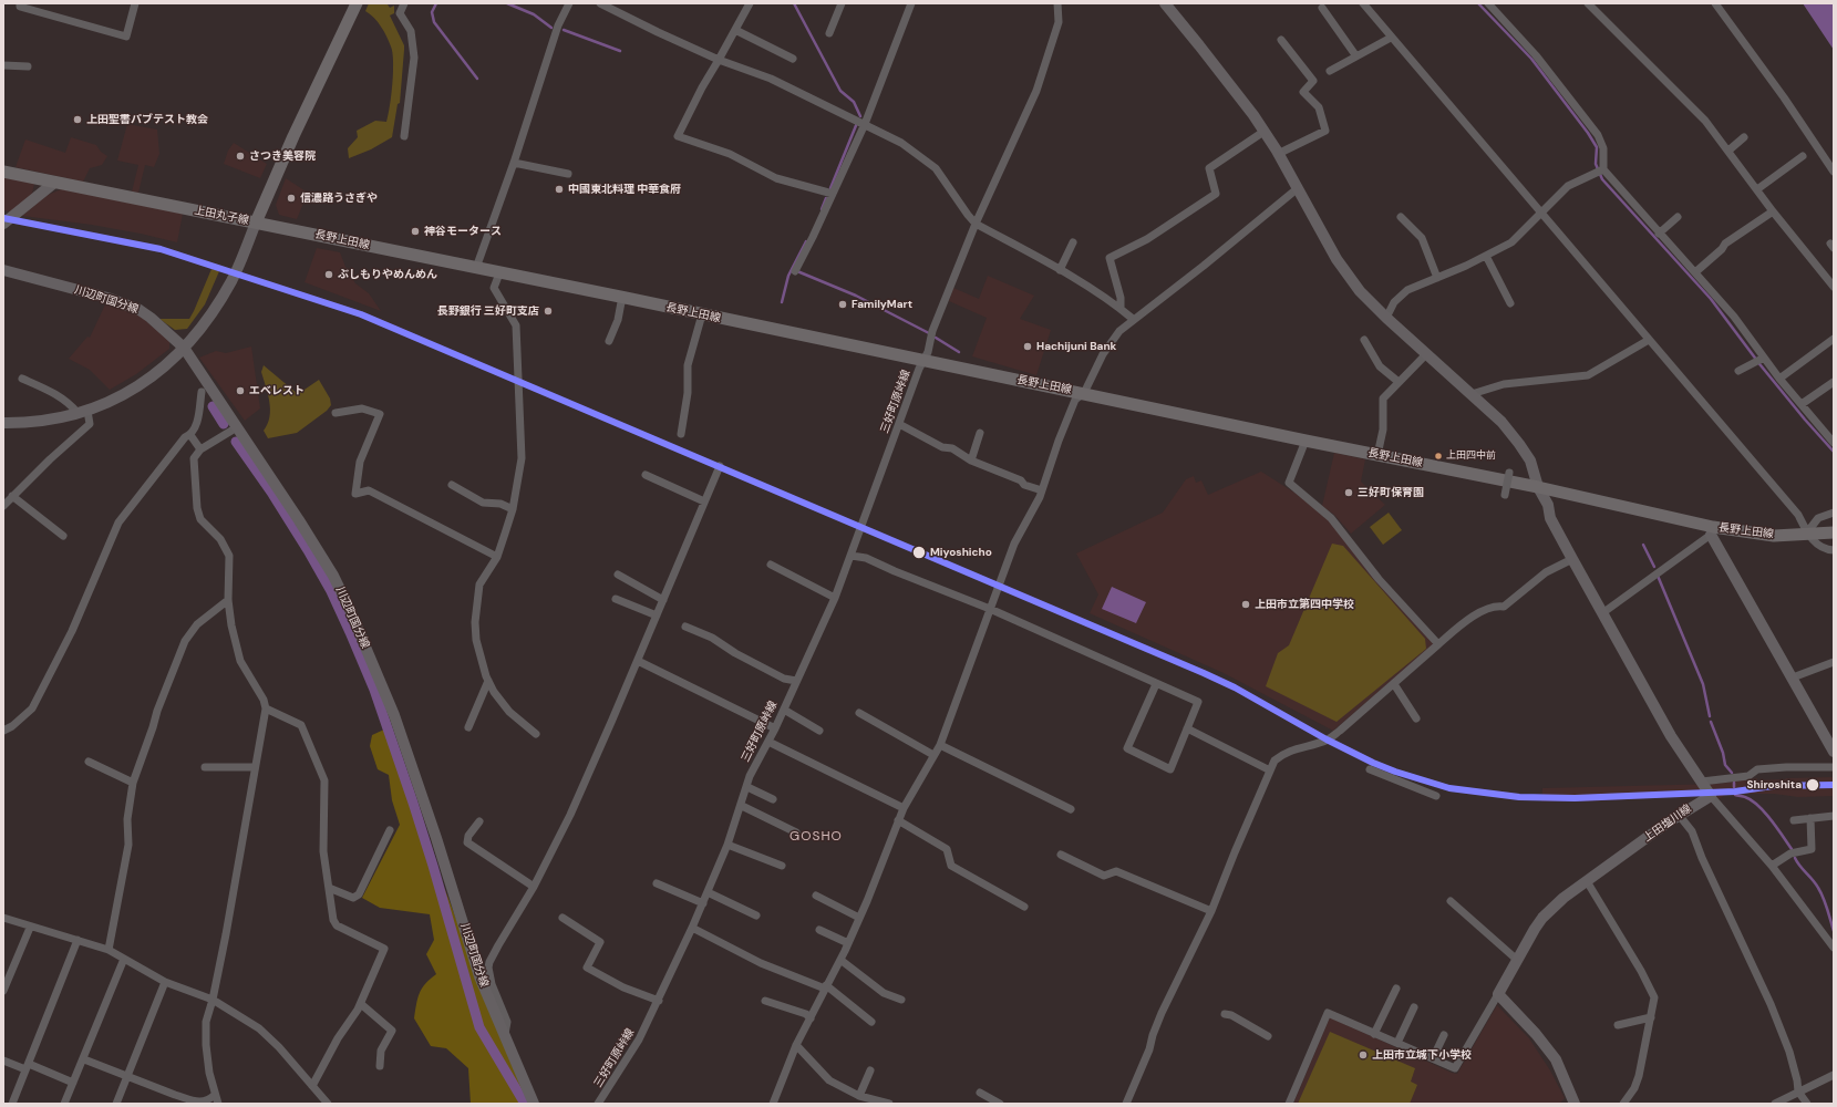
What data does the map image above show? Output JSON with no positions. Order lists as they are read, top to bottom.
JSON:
{
  "streets": {
    "main road": ["上田丸子線", "長野上田線"],
    "street": ["川辺町国分線", "三好町原峠線", "上田塩川線"]
  },
  "crossings": [
    ["上田丸子線", "長野上田線"],
    ["長野上田線", "三好町原峠線"]
  ],
  "districts": ["GOSHO"],
  "places": [
    "上田聖書パブテスト教会",
    "さつき美容院",
    "中國東北料理 中華食府",
    "信濃路うさぎや",
    "神谷モータース",
    "ぶしもりやめんめん",
    "FamilyMart",
    "長野銀行 三好町支店",
    "Hachijuni Bank",
    "エベレスト",
    "上田四中前",
    "三好町保育園",
    "Miyoshicho",
    "上田市立第四中学校",
    "Shiroshita",
    "上田市立城下小学校"
  ]
}
